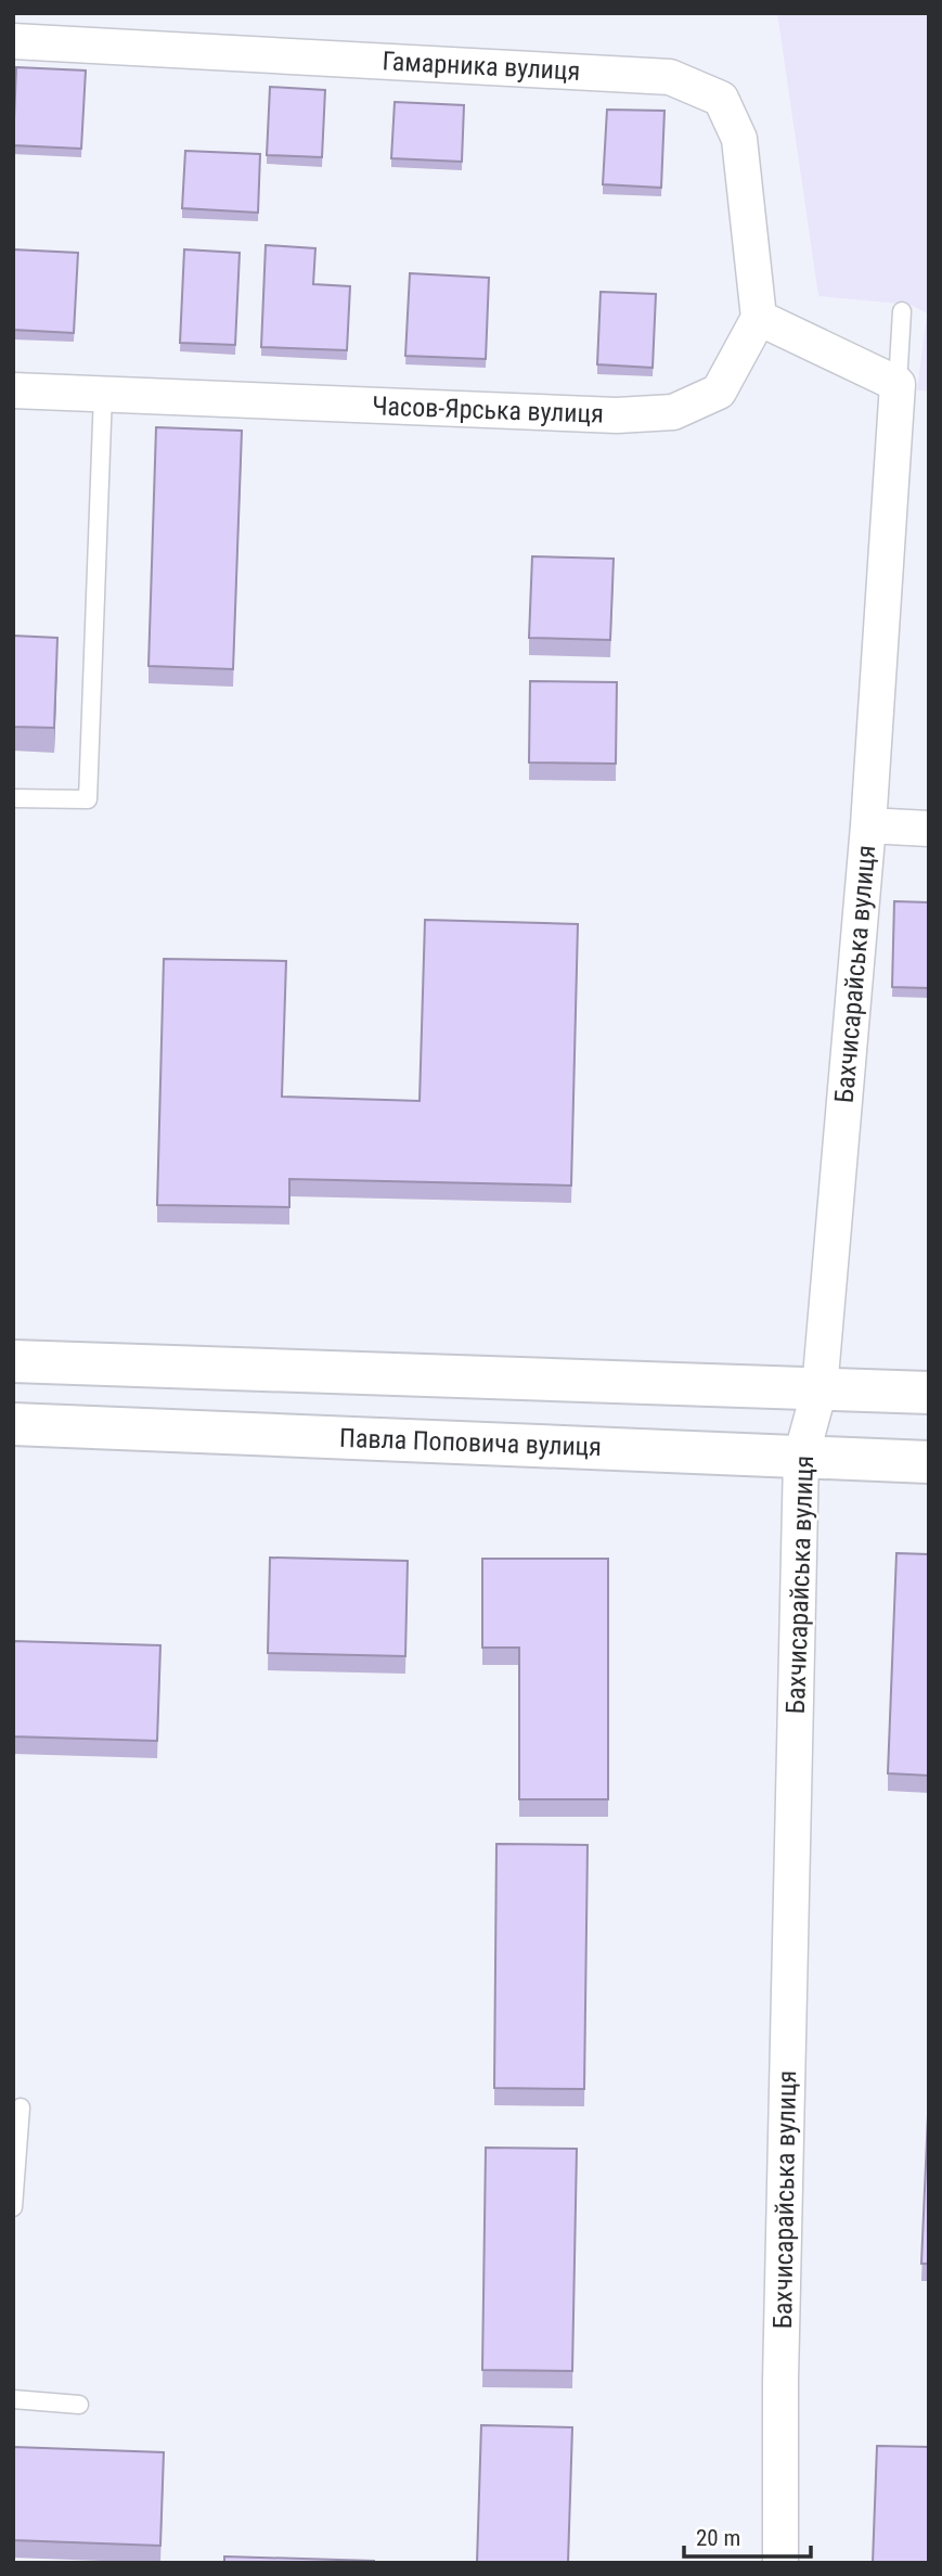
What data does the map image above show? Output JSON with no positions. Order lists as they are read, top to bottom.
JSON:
{
  "streets": {
    "main road": ["Павла Поповича вулиця"],
    "street": ["Гамарника вулиця", "Часов-Ярська вулиця", "Бахчисарайська вулиця"]
  },
  "crossings": [
    ["Гамарника вулиця", "Часов-Ярська вулиця"],
    ["Бахчисарайська вулиця", "Павла Поповича вулиця"]
  ],
  "scale_bar": "20 m"
}
